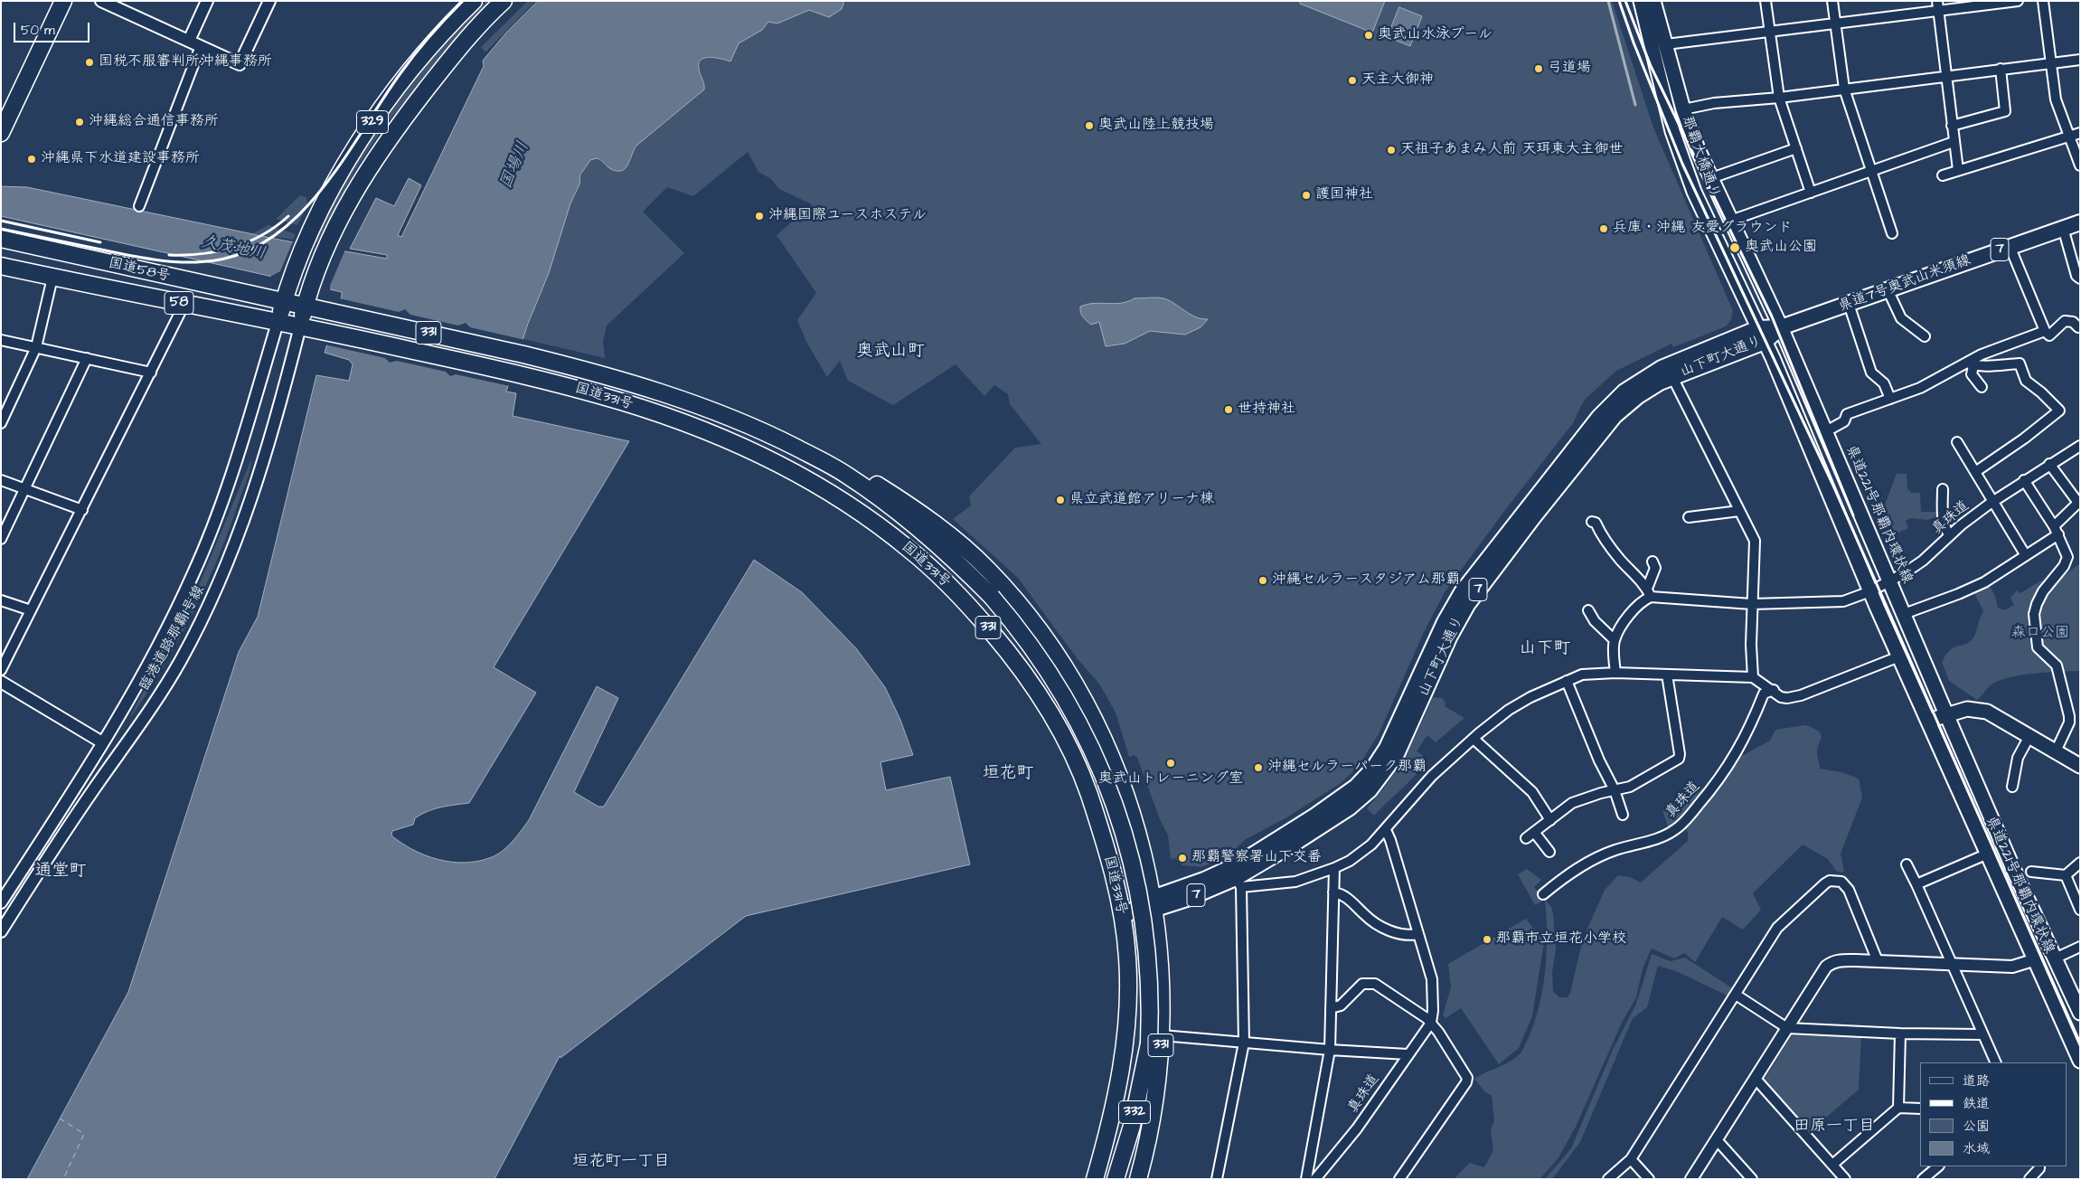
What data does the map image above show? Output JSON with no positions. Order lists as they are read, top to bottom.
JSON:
{
  "streets": {
    "highway": [
      "329",
      "国道58号",
      "58",
      "331",
      "国道331号",
      "332"
    ],
    "main road": [
      "那覇大橋通り",
      "7",
      "県道7号奥武山米須線",
      "山下町大通り",
      "県道221号那覇内環状線"
    ],
    "street": ["真珠道", "臨港道路那覇1号線"]
  },
  "crossings": [
    ["329", "国道58号"],
    ["329", "国道331号"],
    ["329", "臨港道路那覇1号線"],
    ["那覇大橋通り", "県道7号奥武山米須線"],
    ["那覇大橋通り", "山下町大通り"],
    ["那覇大橋通り", "県道221号那覇内環状線"],
    ["国道58号", "国道331号"],
    ["国道58号", "臨港道路那覇1号線"],
    ["県道7号奥武山米須線", "山下町大通り"],
    ["県道7号奥武山米須線", "県道221号那覇内環状線"],
    ["山下町大通り", "国道331号"],
    ["山下町大通り", "県道221号那覇内環状線"],
    ["国道331号", "臨港道路那覇1号線"],
    ["国道331号", "332"],
    ["県道221号那覇内環状線", "真珠道"]
  ],
  "districts": [
    "奥武山町",
    "山下町",
    "垣花町",
    "通堂町",
    "田原一丁目",
    "垣花町一丁目"
  ],
  "water": ["国場川", "久茂地川"],
  "parks": ["森口公園"],
  "places": [
    "奥武山水泳プール",
    "国税不服審判所沖縄事務所",
    "弓道場",
    "天主大御神",
    "沖縄総合通信事務所",
    "奥武山陸上競技場",
    "天祖子あまみ人前 天珥東大主御世",
    "沖縄県下水道建設事務所",
    "護国神社",
    "沖縄国際ユースホステル",
    "兵庫・沖縄 友愛グラウンド",
    "奥武山公園",
    "世持神社",
    "県立武道館アリーナ棟",
    "沖縄セルラースタジアム那覇",
    "奥武山トレーニング室",
    "沖縄セルラーパーク那覇",
    "那覇警察署山下交番",
    "那覇市立垣花小学校"
  ],
  "legend": [
    "道路",
    "鉄道",
    "公園",
    "水域"
  ],
  "scale_bar": "50 m"
}
